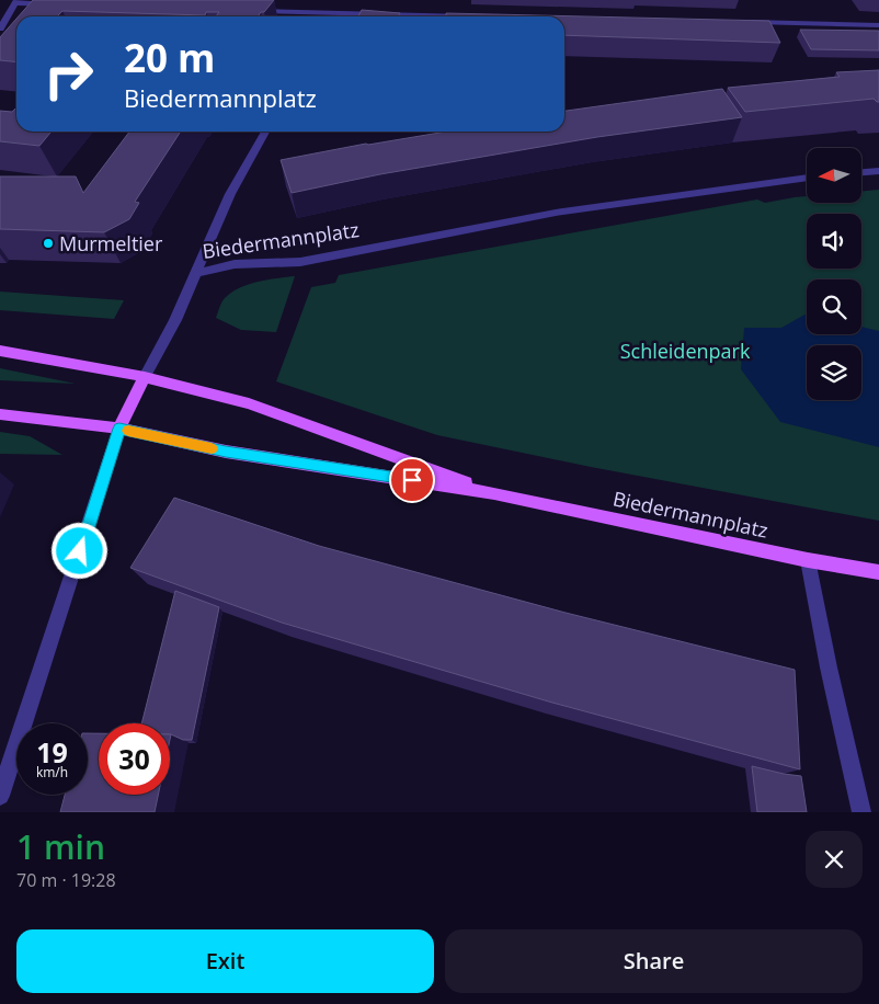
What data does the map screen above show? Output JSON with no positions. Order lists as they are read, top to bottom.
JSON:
{
  "streets": {
    "main road": ["Biedermannplatz"]
  },
  "parks": ["Schleidenpark"],
  "places": ["Murmeltier"],
  "north": "left",
  "page": {
    "turn": ["20 m", "Biedermannplatz"],
    "speed": "19 km/h",
    "limit": "30",
    "heading": ["1 min", "70 m · 19:28"],
    "buttons": ["Exit", "Share"]
  }
}
